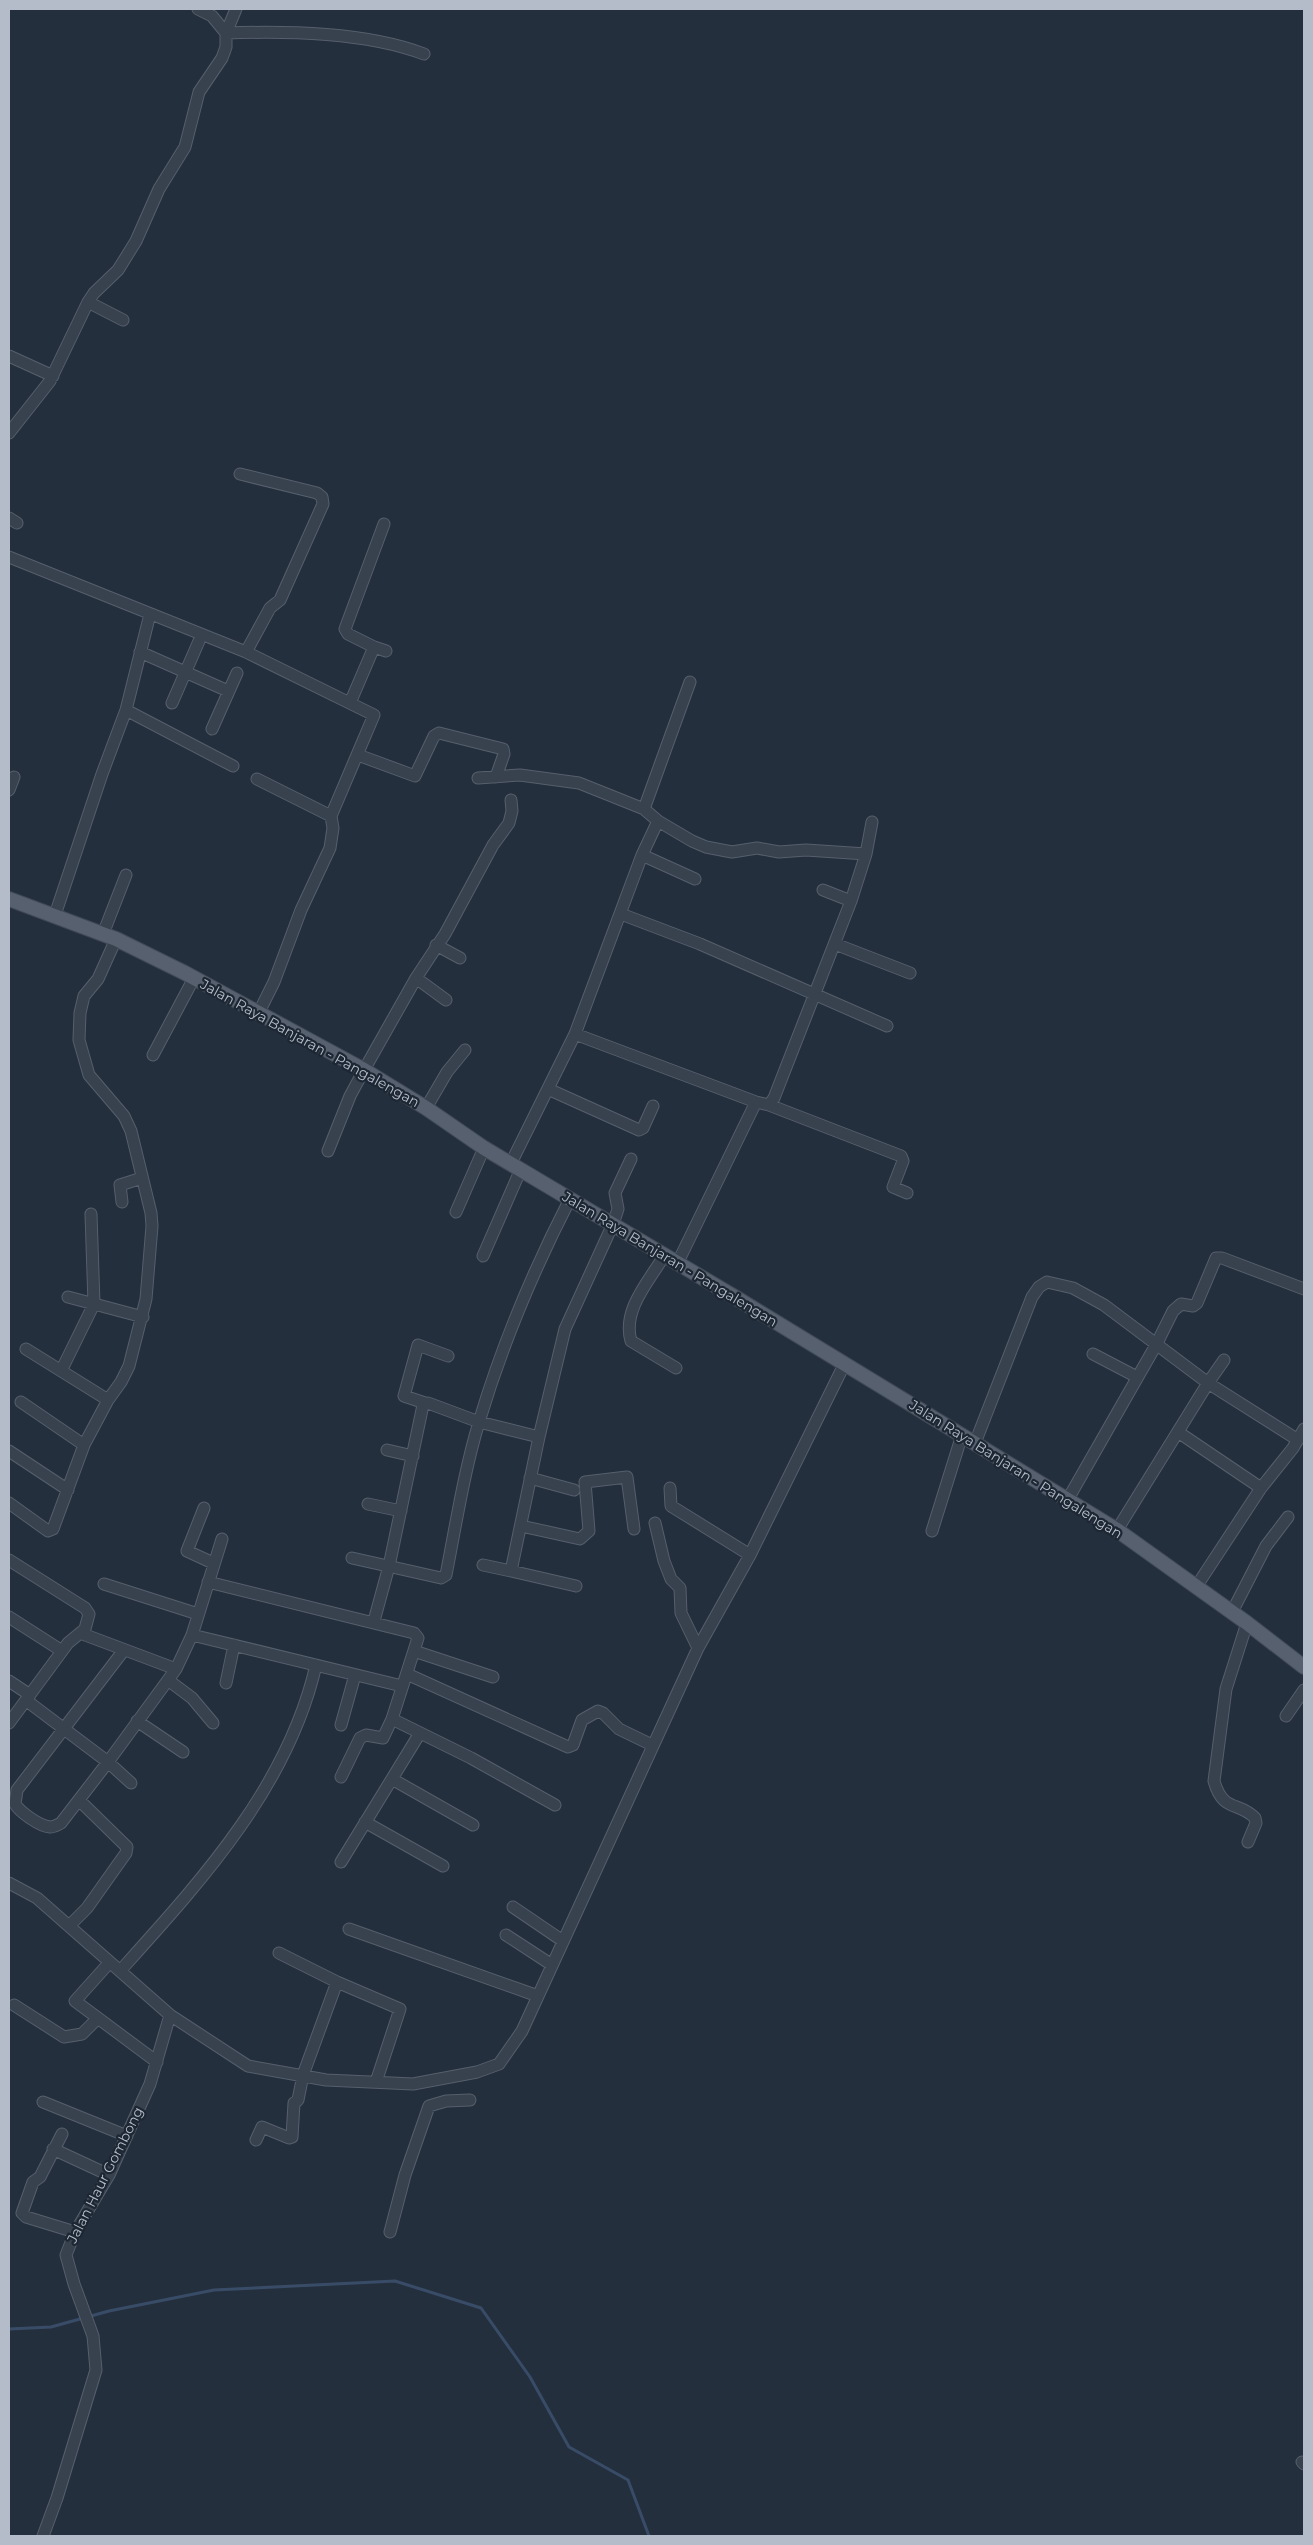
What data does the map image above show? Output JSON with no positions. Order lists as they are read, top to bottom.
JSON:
{
  "streets": {
    "main road": ["Jalan Raya Banjaran - Pangalengan"],
    "street": ["Jalan Haur Gombong"]
  }
}
